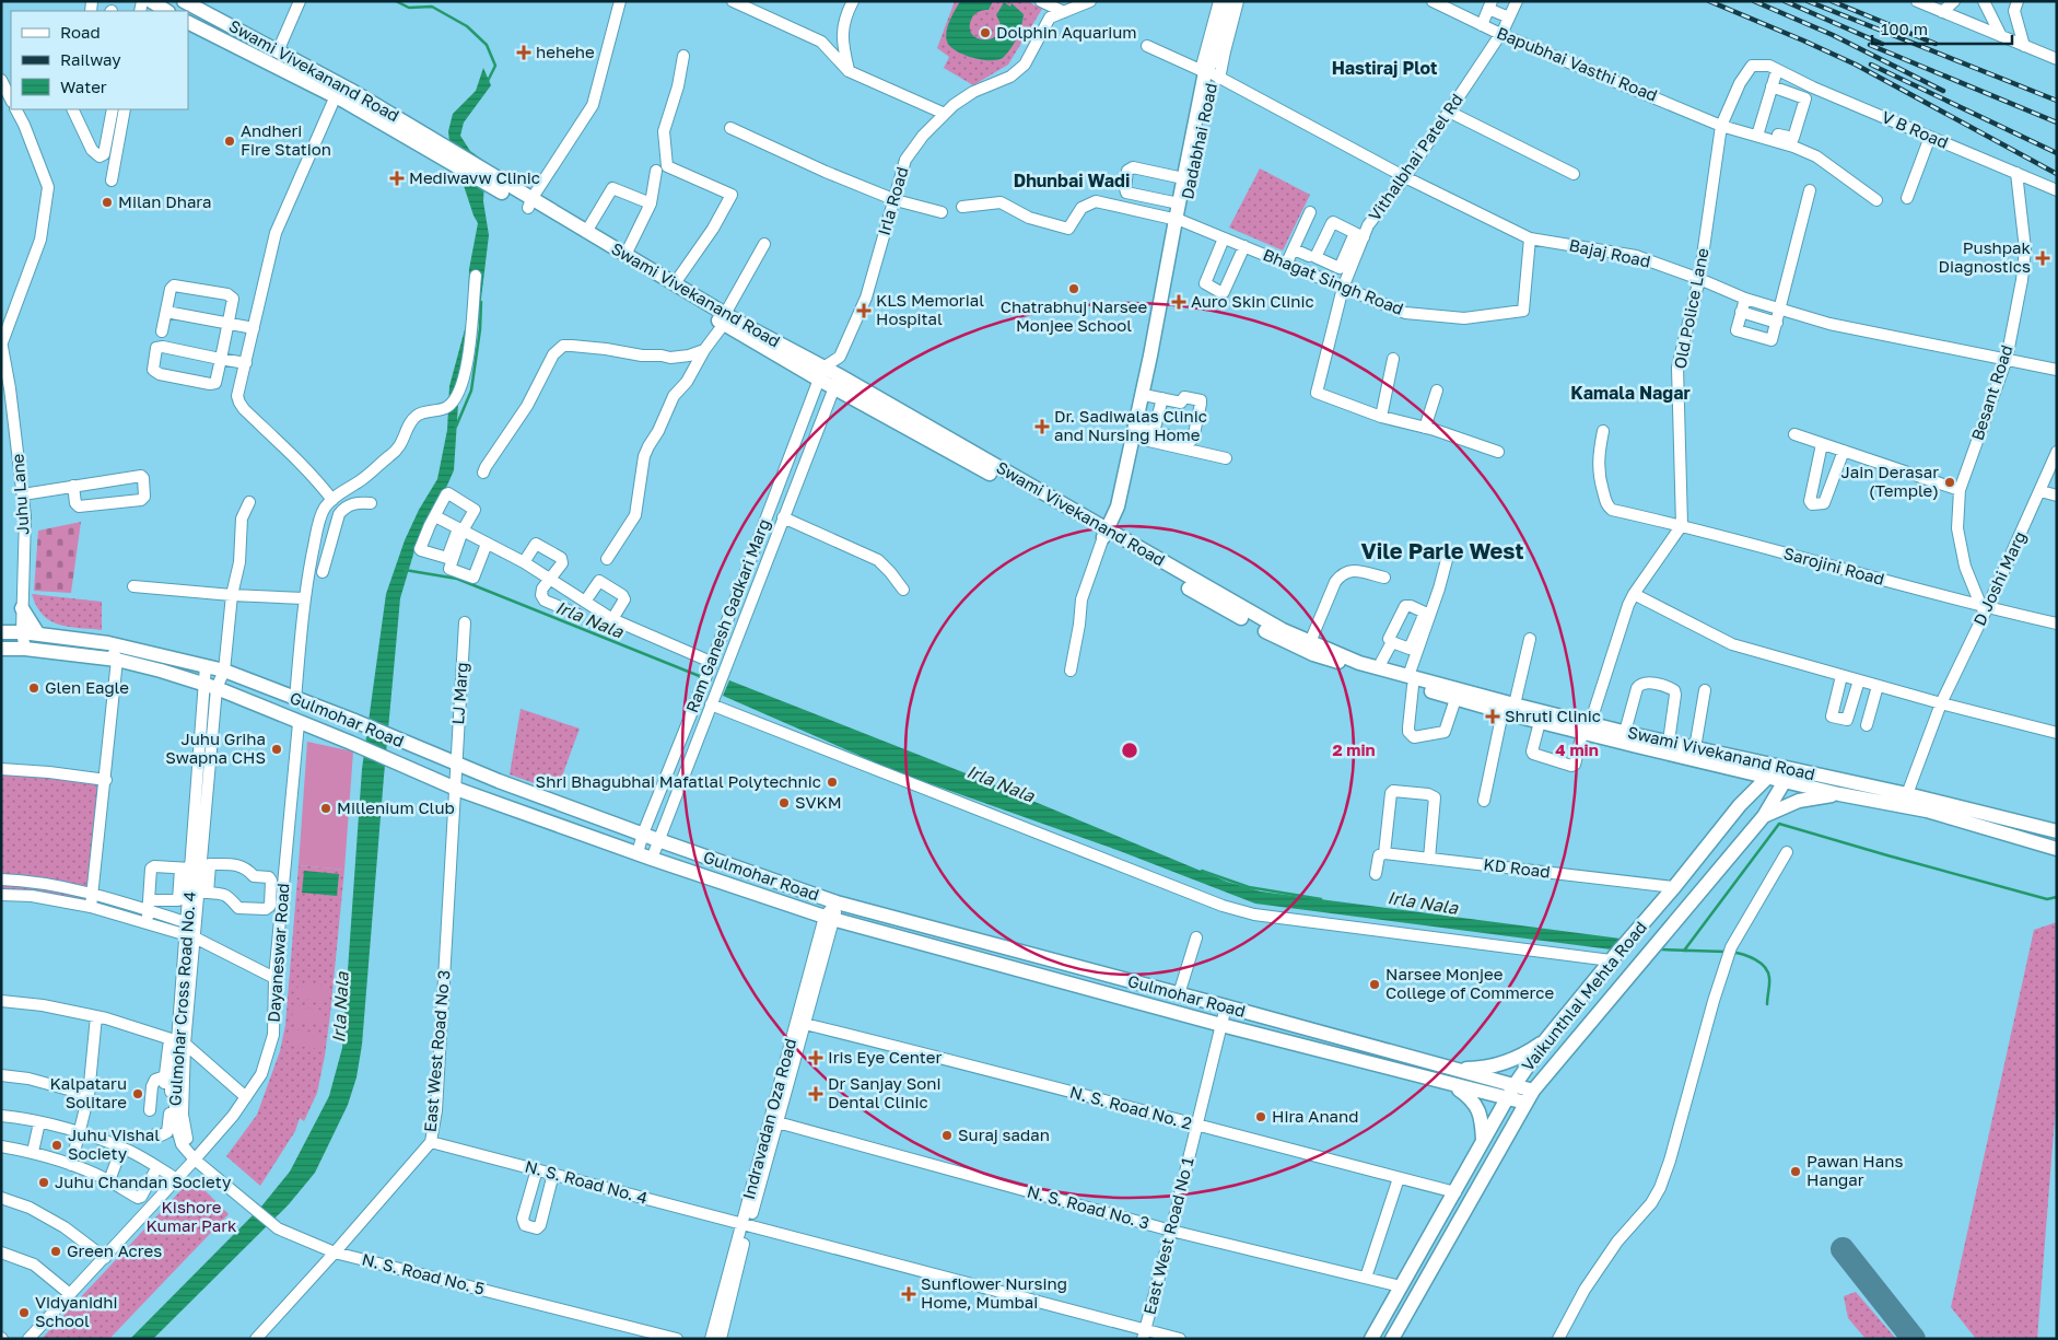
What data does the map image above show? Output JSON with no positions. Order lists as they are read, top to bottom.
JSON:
{
  "streets": {
    "main road": [
      "Swami Vivekanand Road",
      "Dadabhai Road",
      "Gulmohar Road",
      "Vaikunthlal Mehta Road"
    ],
    "street": [
      "Bapubhai Vasthi Road",
      "V B Road",
      "Vithalbhai Patel Rd",
      "Irla Road",
      "Bajaj Road",
      "Bhagat Singh Road",
      "Old Police Lane",
      "Besant Road",
      "Juhu Lane",
      "Sarojini Road",
      "D Joshi Marg",
      "Ram Ganesh Gadkari Marg",
      "LJ Marg",
      "KD Road",
      "Dayaneswar Road",
      "Gulmohar Cross Road No. 4",
      "East West Road No 3",
      "N. S. Road No. 2",
      "Indravadan Oza Road",
      "N. S. Road No. 4",
      "N. S. Road No. 3",
      "East West Road No 1",
      "N. S. Road No. 5"
    ]
  },
  "crossings": [
    ["Bapubhai Vasthi Road", "Vithalbhai Patel Rd"],
    ["Bapubhai Vasthi Road", "Old Police Lane"],
    ["Swami Vivekanand Road", "Dadabhai Road"],
    ["Swami Vivekanand Road", "D Joshi Marg"],
    ["Swami Vivekanand Road", "Ram Ganesh Gadkari Marg"],
    ["Swami Vivekanand Road", "Vaikunthlal Mehta Road"],
    ["V B Road", "Old Police Lane"],
    ["V B Road", "Besant Road"],
    ["Dadabhai Road", "Bajaj Road"],
    ["Dadabhai Road", "Bhagat Singh Road"],
    ["Vithalbhai Patel Rd", "Bajaj Road"],
    ["Vithalbhai Patel Rd", "Bhagat Singh Road"],
    ["Irla Road", "Ram Ganesh Gadkari Marg"],
    ["Bajaj Road", "Bhagat Singh Road"],
    ["Bajaj Road", "Old Police Lane"],
    ["Bajaj Road", "Besant Road"],
    ["Old Police Lane", "Sarojini Road"],
    ["Besant Road", "Sarojini Road"],
    ["Besant Road", "D Joshi Marg"],
    ["Juhu Lane", "Gulmohar Road"],
    ["Sarojini Road", "D Joshi Marg"],
    ["Ram Ganesh Gadkari Marg", "Gulmohar Road"],
    ["LJ Marg", "Gulmohar Road"],
    ["LJ Marg", "East West Road No 3"],
    ["Gulmohar Road", "Dayaneswar Road"],
    ["Gulmohar Road", "Vaikunthlal Mehta Road"],
    ["Gulmohar Road", "Gulmohar Cross Road No. 4"],
    ["Gulmohar Road", "East West Road No 3"],
    ["Gulmohar Road", "Indravadan Oza Road"],
    ["Gulmohar Road", "East West Road No 1"],
    ["KD Road", "Vaikunthlal Mehta Road"],
    ["Dayaneswar Road", "Gulmohar Cross Road No. 4"],
    ["Dayaneswar Road", "N. S. Road No. 5"],
    ["Vaikunthlal Mehta Road", "N. S. Road No. 2"],
    ["Vaikunthlal Mehta Road", "N. S. Road No. 3"],
    ["Gulmohar Cross Road No. 4", "N. S. Road No. 5"],
    ["East West Road No 3", "N. S. Road No. 4"],
    ["East West Road No 3", "N. S. Road No. 5"],
    ["N. S. Road No. 2", "Indravadan Oza Road"],
    ["N. S. Road No. 2", "East West Road No 1"],
    ["Indravadan Oza Road", "N. S. Road No. 4"],
    ["Indravadan Oza Road", "N. S. Road No. 3"],
    ["N. S. Road No. 3", "East West Road No 1"]
  ],
  "districts": [
    "Hastiraj Plot",
    "Dhunbai Wadi",
    "Kamala Nagar",
    "Vile Parle West"
  ],
  "water": ["Irla Nala"],
  "parks": ["Kishore Kumar Park"],
  "places": {
    "other": [
      "Dolphin Aquarium",
      "Andheri Fire Station",
      "Milan Dhara",
      "Chatrabhuj Narsee Monjee School",
      "Jain Derasar (Temple)",
      "Glen Eagle",
      "Juhu Griha Swapna CHS",
      "Shri Bhagubhai Mafatlal Polytechnic",
      "SVKM",
      "Millenium Club",
      "Narsee Monjee College of Commerce",
      "Kalpataru Solitare",
      "Hira Anand",
      "Suraj sadan",
      "Juhu Vishal Society",
      "Pawan Hans Hangar",
      "Juhu Chandan Society",
      "Green Acres",
      "Vidyanidhi School"
    ],
    "health": [
      "hehehe",
      "Mediwavw Clinic",
      "Pushpak Diagnostics",
      "Auro Skin Clinic",
      "KLS Memorial Hospital",
      "Dr. Sadiwalas Clinic and Nursing Home",
      "Shruti Clinic",
      "Iris Eye Center",
      "Dr Sanjay Soni Dental Clinic",
      "Sunflower Nursing Home, Mumbai"
    ]
  },
  "legend": ["Road", "Railway", "Water"],
  "scale_bar": "100 m",
  "rings": ["2 min", "4 min"]
}
